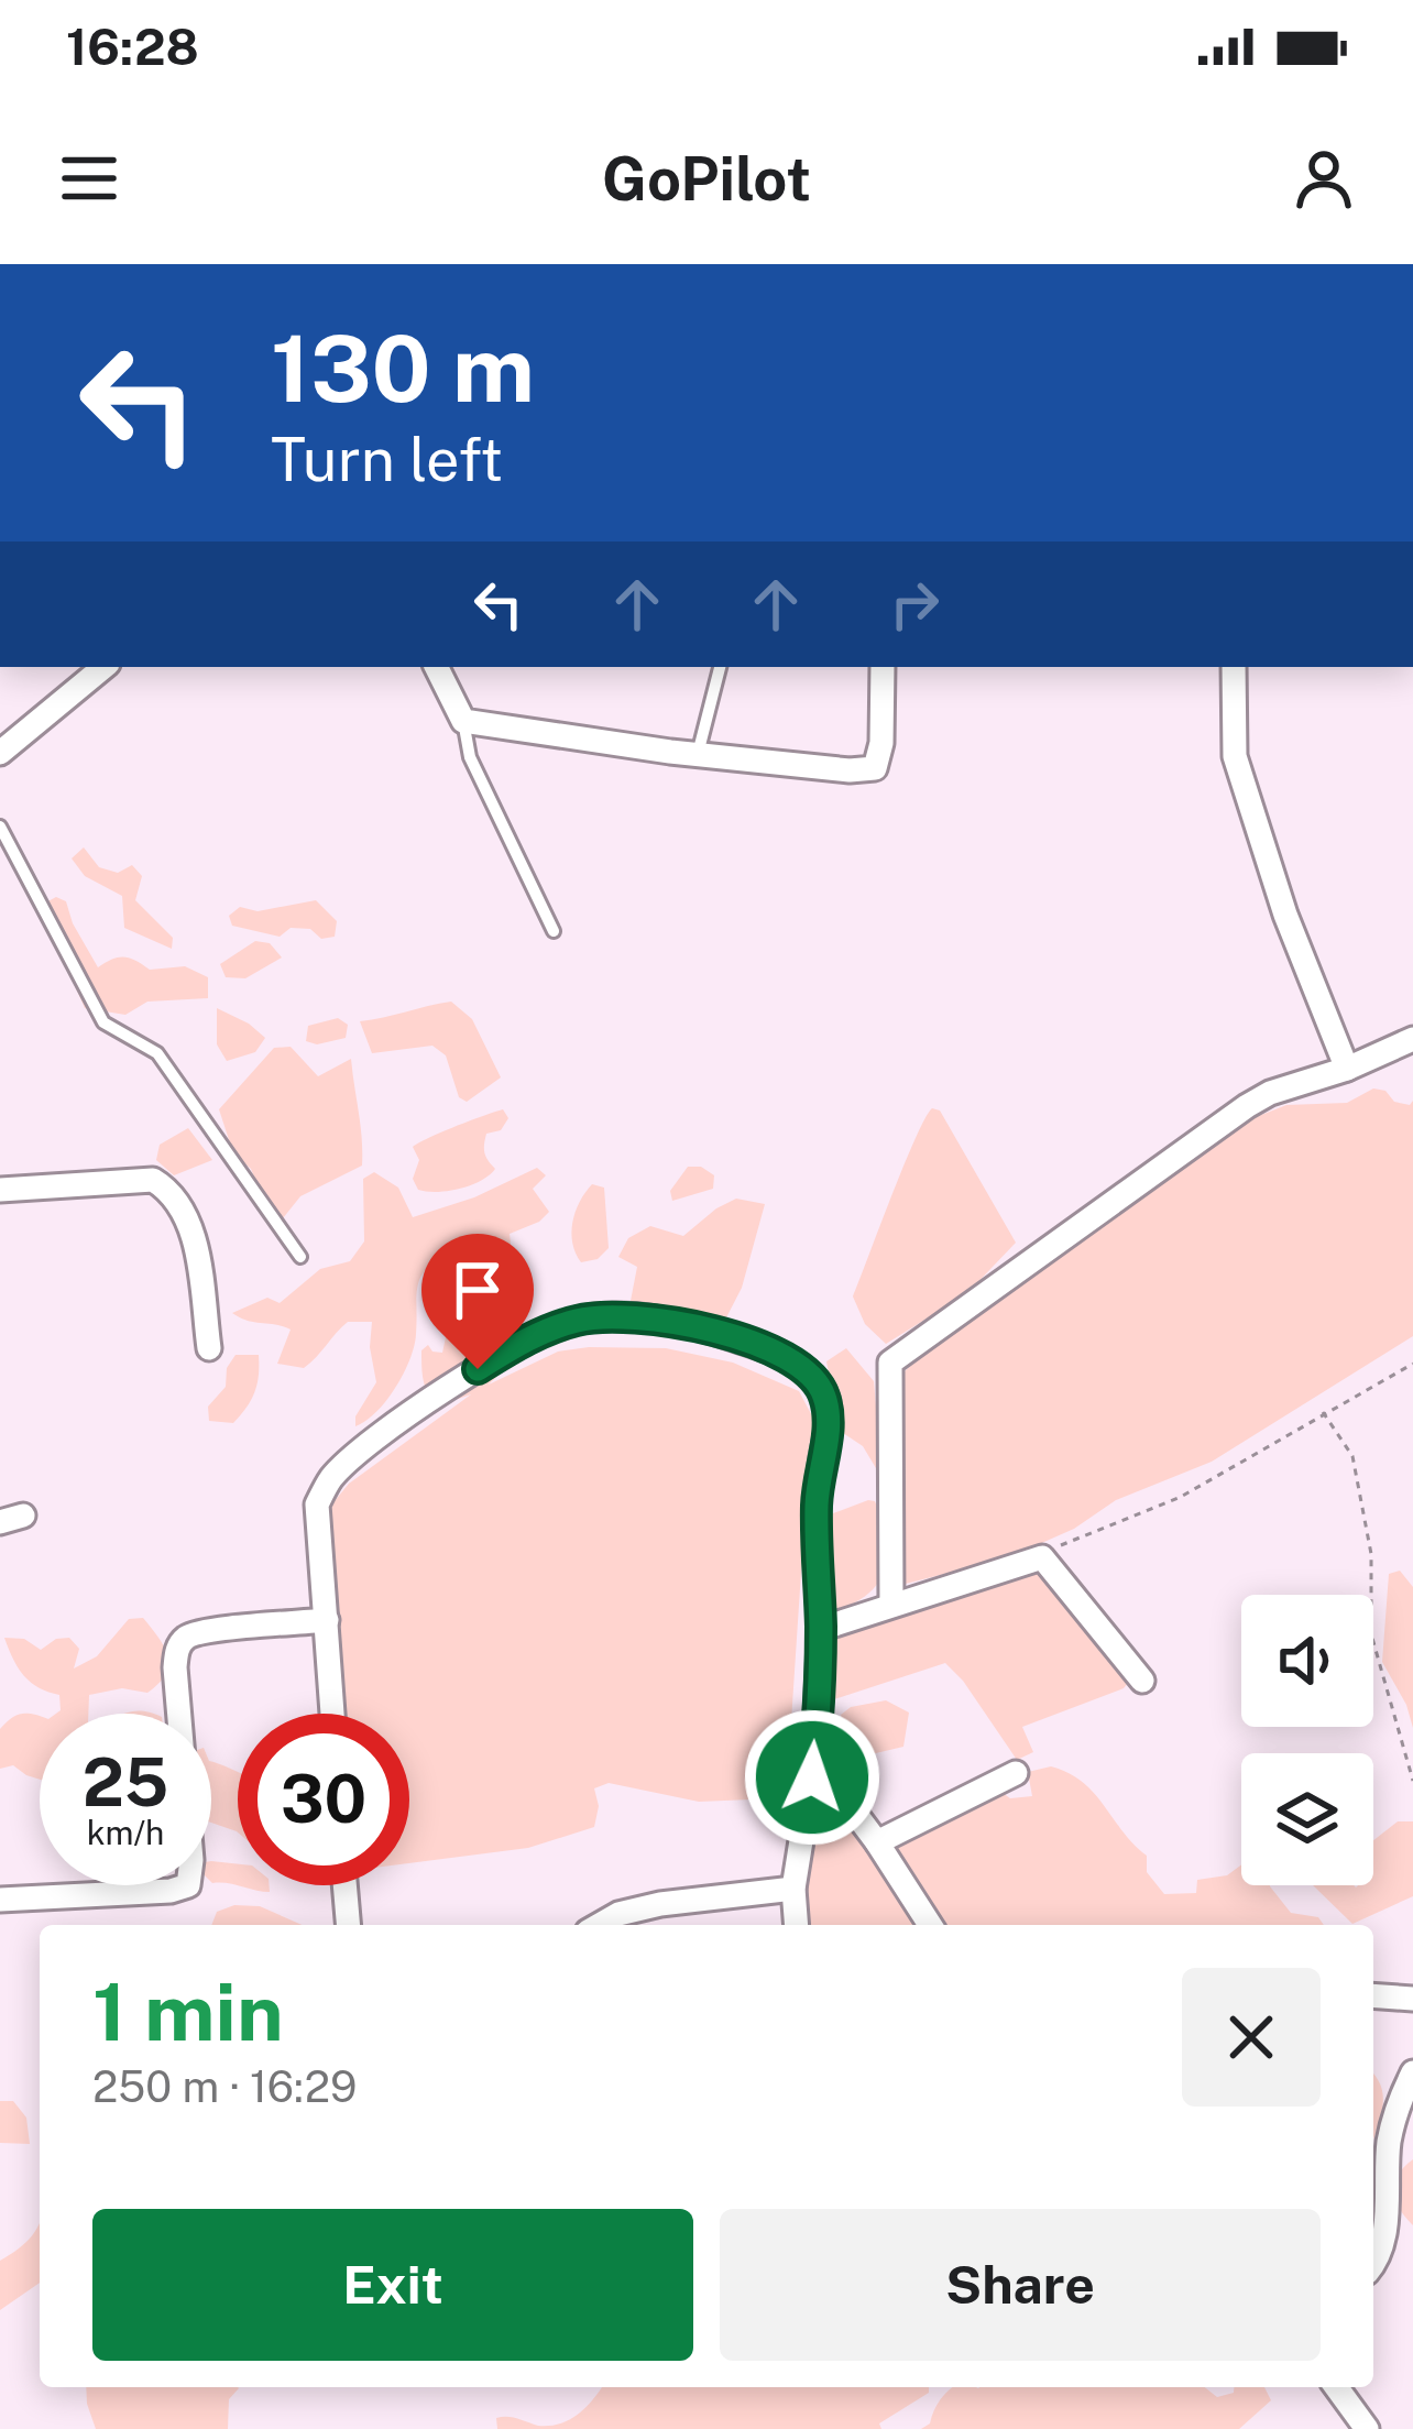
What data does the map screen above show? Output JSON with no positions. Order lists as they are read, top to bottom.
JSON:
{
  "page": {
    "status": "16:28",
    "header": "GoPilot",
    "turn": ["130 m", "Turn left"],
    "speed": "25 km/h",
    "limit": "30",
    "heading": ["1 min", "250 m · 16:29"],
    "buttons": ["Exit", "Share"]
  }
}
